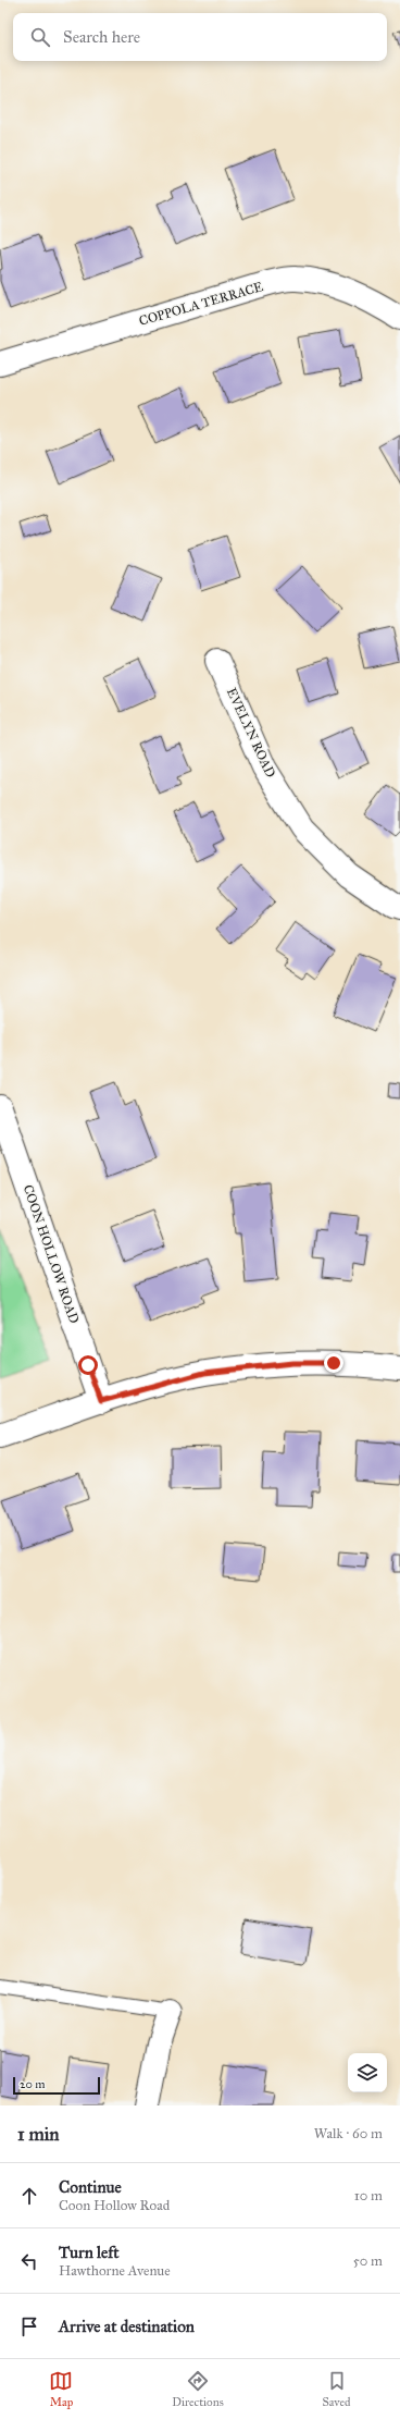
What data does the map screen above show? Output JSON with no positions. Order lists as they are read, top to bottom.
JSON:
{
  "streets": {
    "street": ["COPPOLA TERRACE", "EVELYN ROAD", "COON HOLLOW ROAD"]
  },
  "scale_bar": "20 m",
  "page": {
    "search": "Search here",
    "scale": "20 m",
    "heading": ["1 min", "Walk · 60 m"],
    "list": [
      ["Continue", "Coon Hollow Road", "10 m"],
      ["Turn left", "Hawthorne Avenue", "50 m"],
      "Arrive at destination"
    ],
    "nav": ["Map", "Directions", "Saved"]
  }
}
